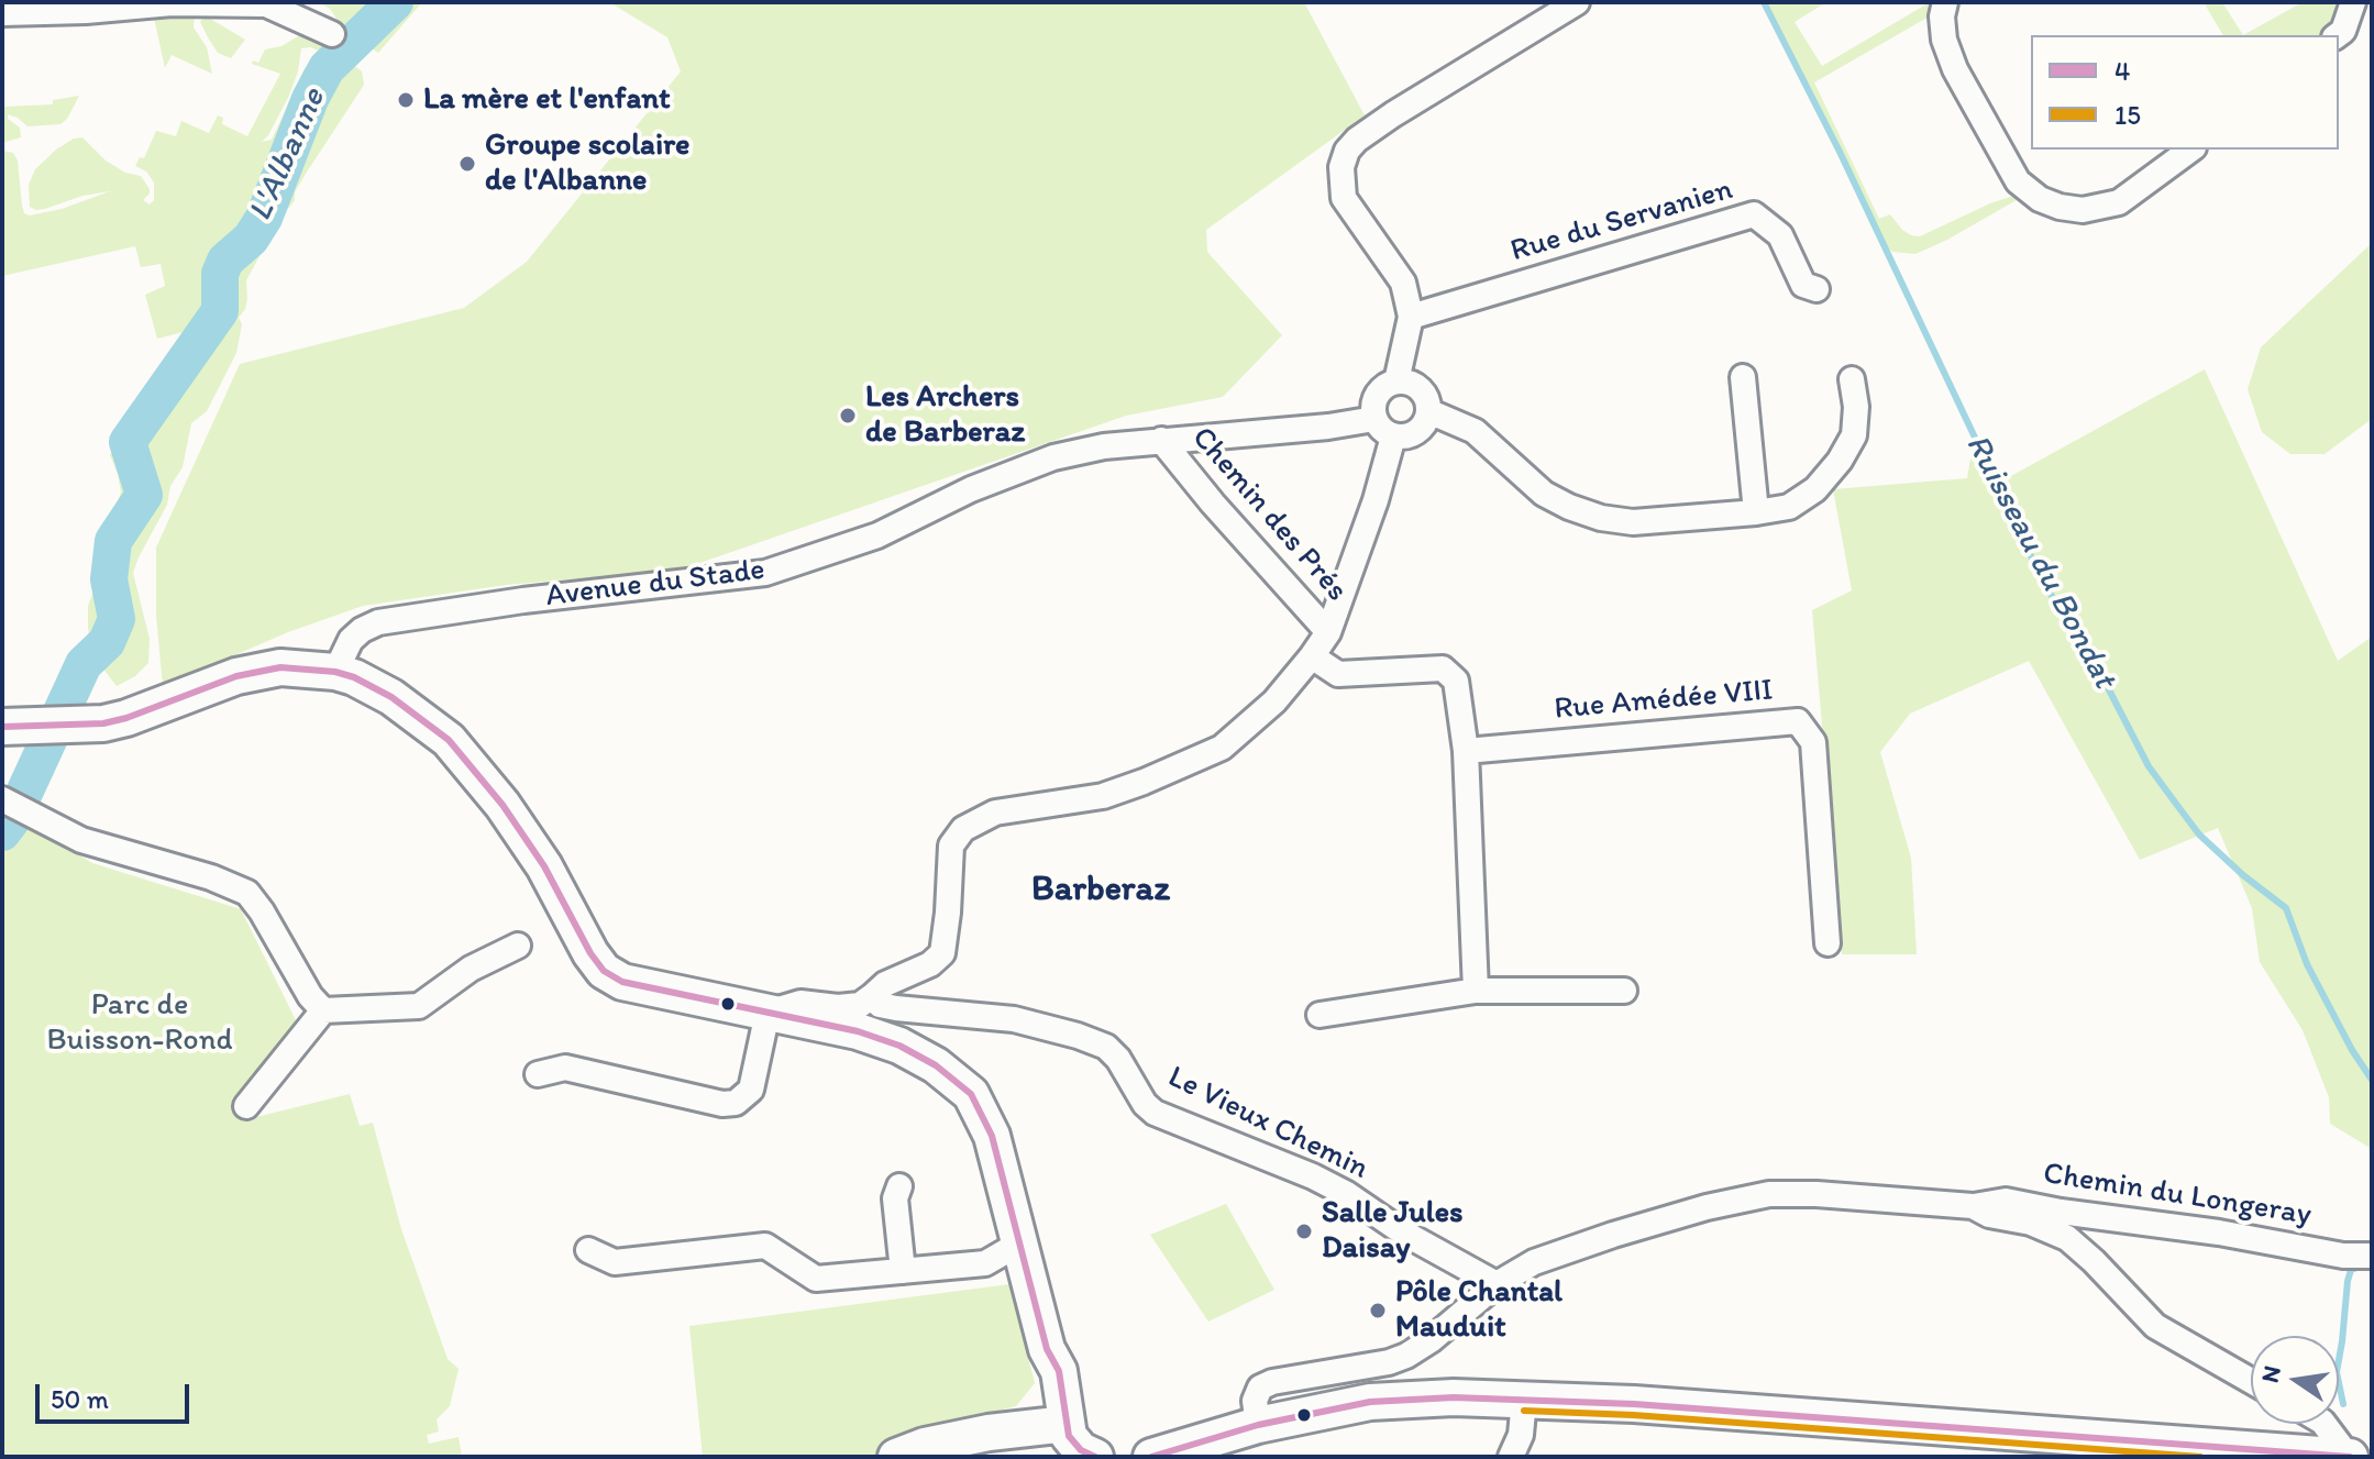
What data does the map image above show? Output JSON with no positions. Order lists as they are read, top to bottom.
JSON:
{
  "streets": {
    "street": [
      "Rue du Servanien",
      "Chemin des Prés",
      "Avenue du Stade",
      "Rue Amédée VIII",
      "Le Vieux Chemin",
      "Chemin du Longeray"
    ]
  },
  "crossings": [
    ["Chemin des Prés", "Avenue du Stade"],
    ["Chemin des Prés", "Le Vieux Chemin"]
  ],
  "districts": ["Barberaz"],
  "water": ["L'Albanne", "Ruisseau du Bondat"],
  "parks": ["Parc de Buisson-Rond"],
  "places": [
    "La mère et l'enfant",
    "Groupe scolaire de l'Albanne",
    "Les Archers de Barberaz",
    "Salle Jules Daisay",
    "Pôle Chantal Mauduit"
  ],
  "lines": ["transit line 4", "transit line 15"],
  "legend": ["4", "15"],
  "scale_bar": "50 m",
  "north": "left"
}
